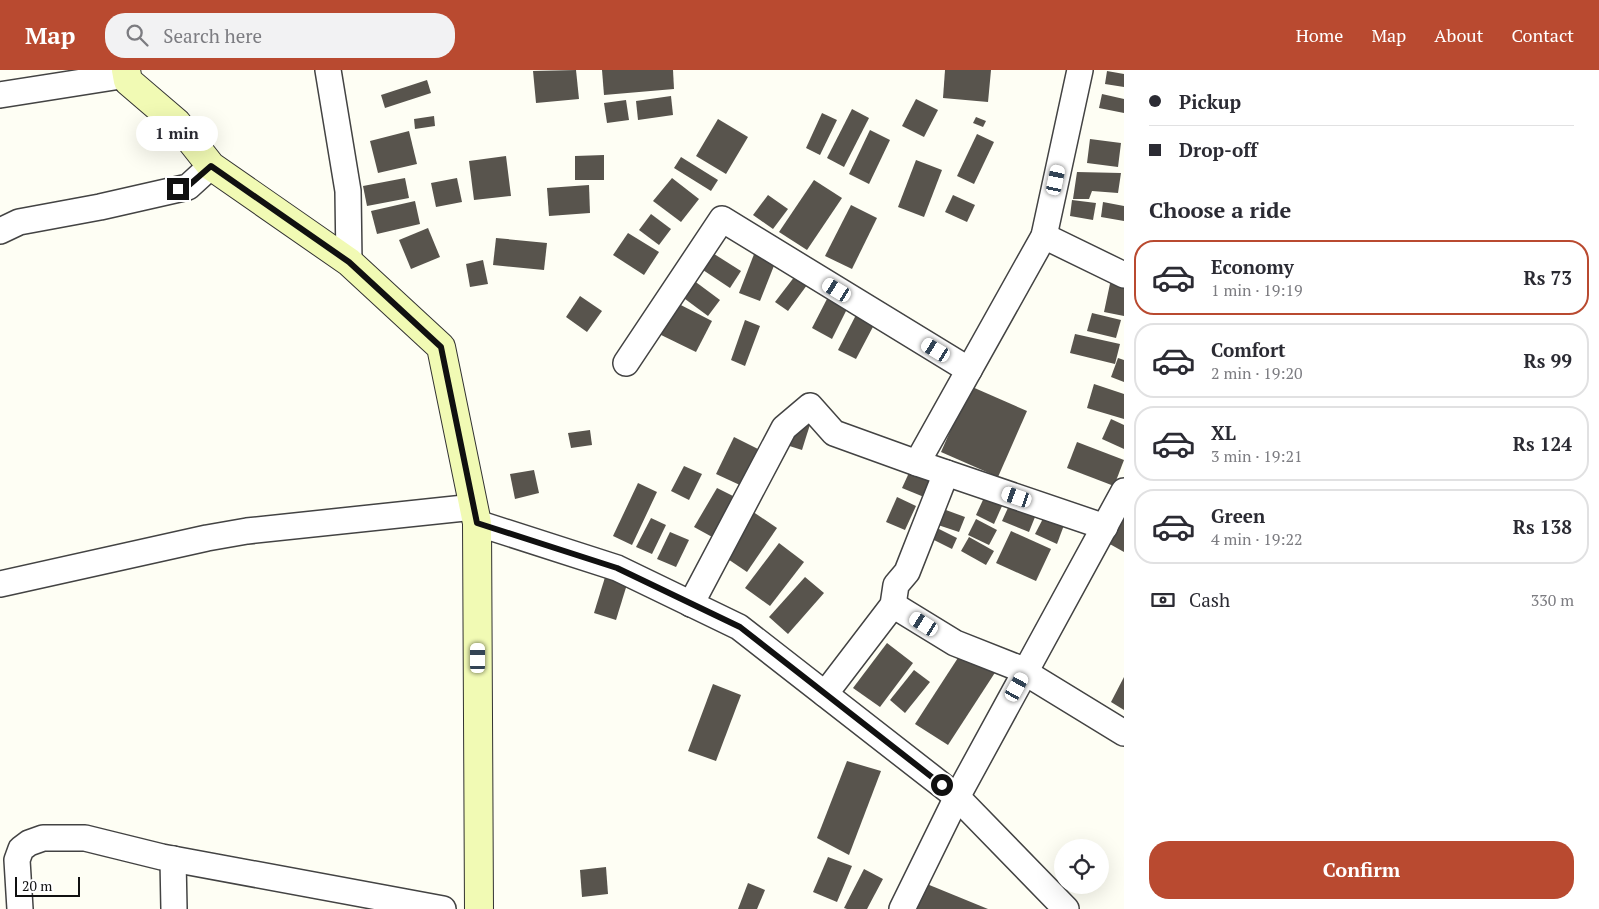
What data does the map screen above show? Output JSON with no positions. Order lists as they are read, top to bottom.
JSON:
{
  "scale_bar": "20 m",
  "page": {
    "header": "Map",
    "search": "Search here",
    "nav": [
      "Home",
      "Map",
      "About",
      "Contact"
    ],
    "banner": ["Pickup", "Drop-off"],
    "bubble": "1 min",
    "heading": "Choose a ride",
    "list": [
      {
        "name": "Economy",
        "note": "1 min · 19:19",
        "value": "Rs 73"
      },
      {
        "name": "Comfort",
        "note": "2 min · 19:20",
        "value": "Rs 99"
      },
      {
        "name": "XL",
        "note": "3 min · 19:21",
        "value": "Rs 124"
      },
      {
        "name": "Green",
        "note": "4 min · 19:22",
        "value": "Rs 138"
      }
    ],
    "pay": ["Cash", "330 m"],
    "buttons": "Confirm",
    "scale": "20 m"
  }
}
